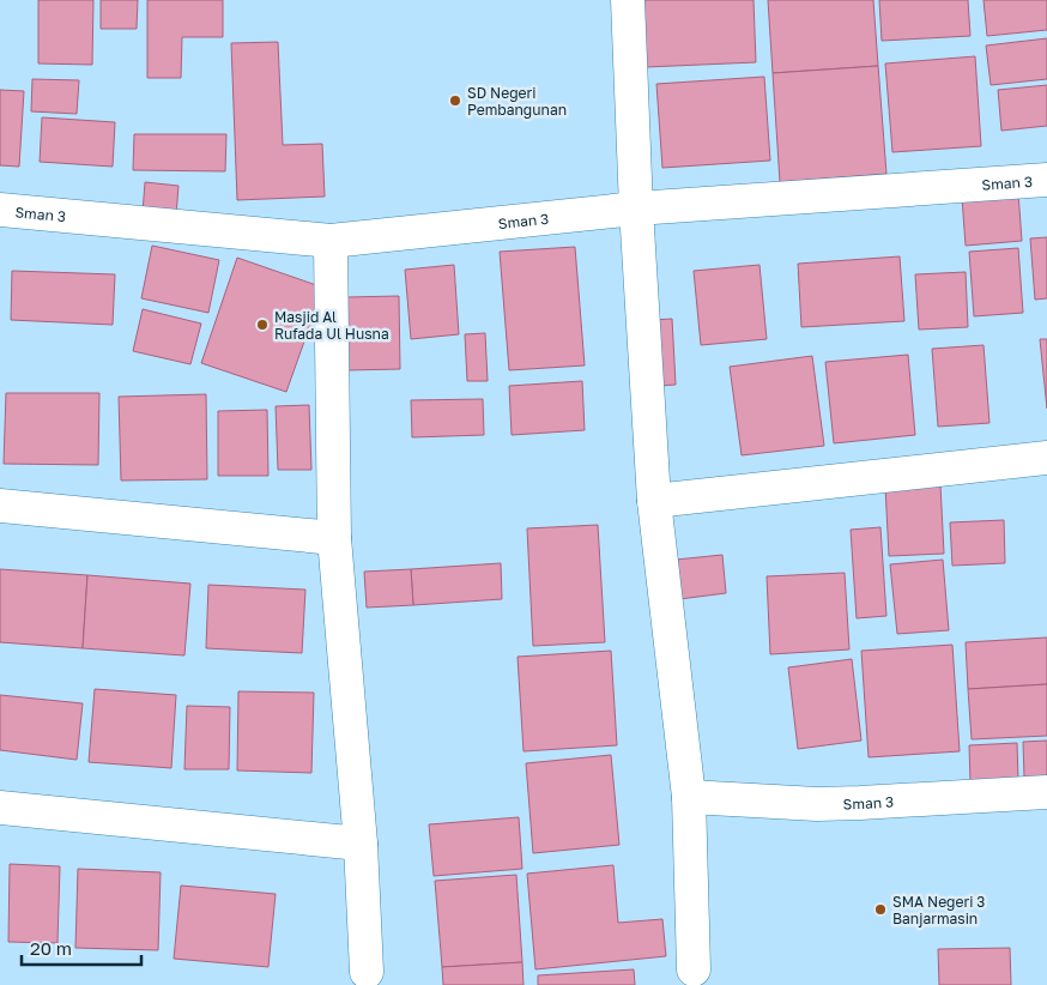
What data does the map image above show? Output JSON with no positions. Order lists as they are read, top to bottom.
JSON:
{
  "streets": {
    "street": ["Sman 3"]
  },
  "places": ["SD Negeri Pembangunan", "Masjid Al Rufada Ul Husna", "SMA Negeri 3 Banjarmasin"],
  "scale_bar": "20 m"
}
